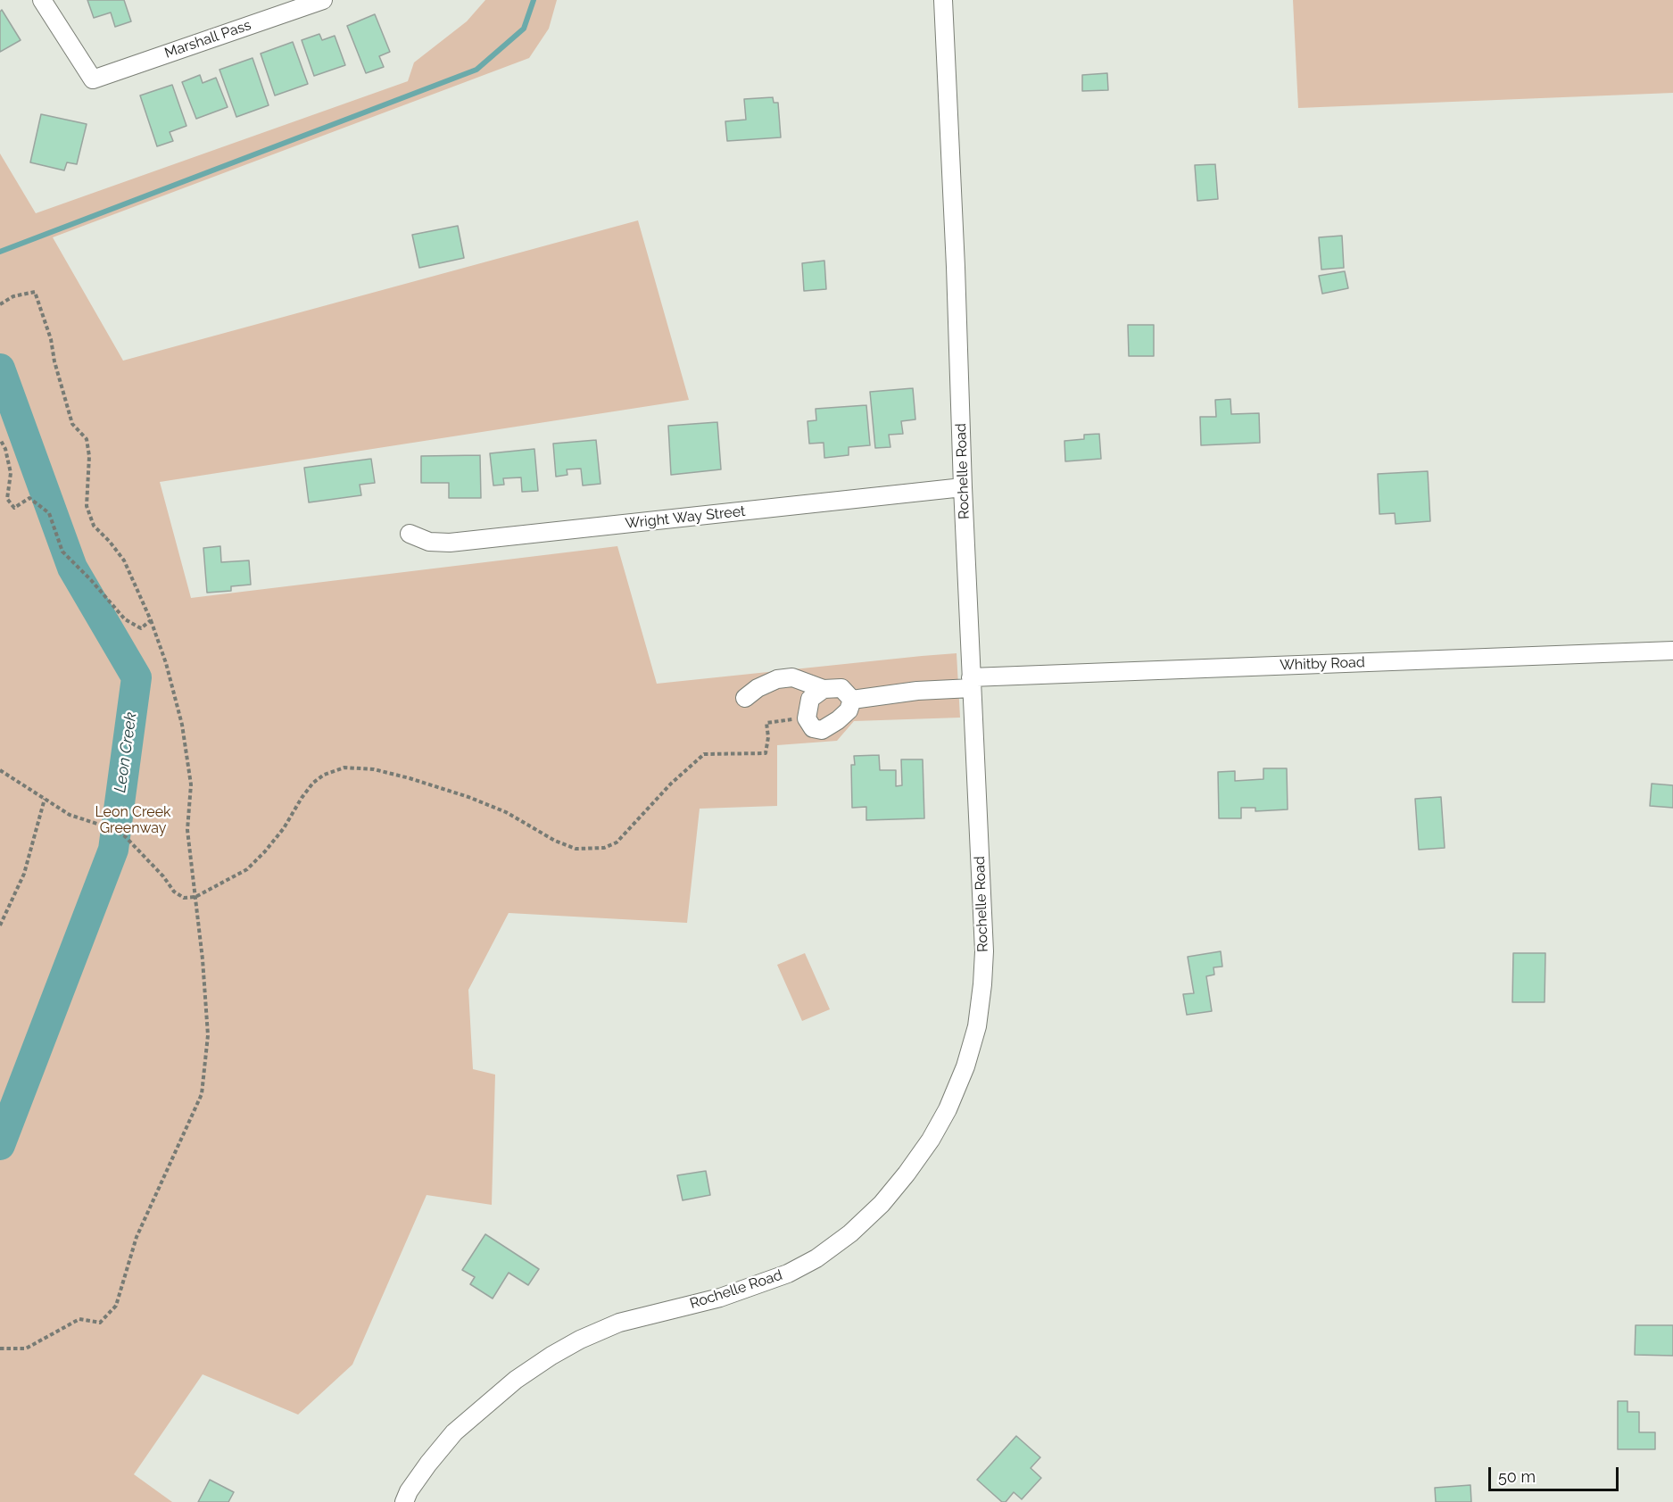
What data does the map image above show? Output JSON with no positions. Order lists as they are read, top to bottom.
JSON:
{
  "streets": {
    "street": [
      "Marshall Pass",
      "Rochelle Road",
      "Wright Way Street",
      "Whitby Road"
    ]
  },
  "crossings": [
    ["Rochelle Road", "Wright Way Street"],
    ["Rochelle Road", "Whitby Road"]
  ],
  "water": ["Leon Creek"],
  "parks": ["Leon Creek Greenway"],
  "scale_bar": "50 m"
}
